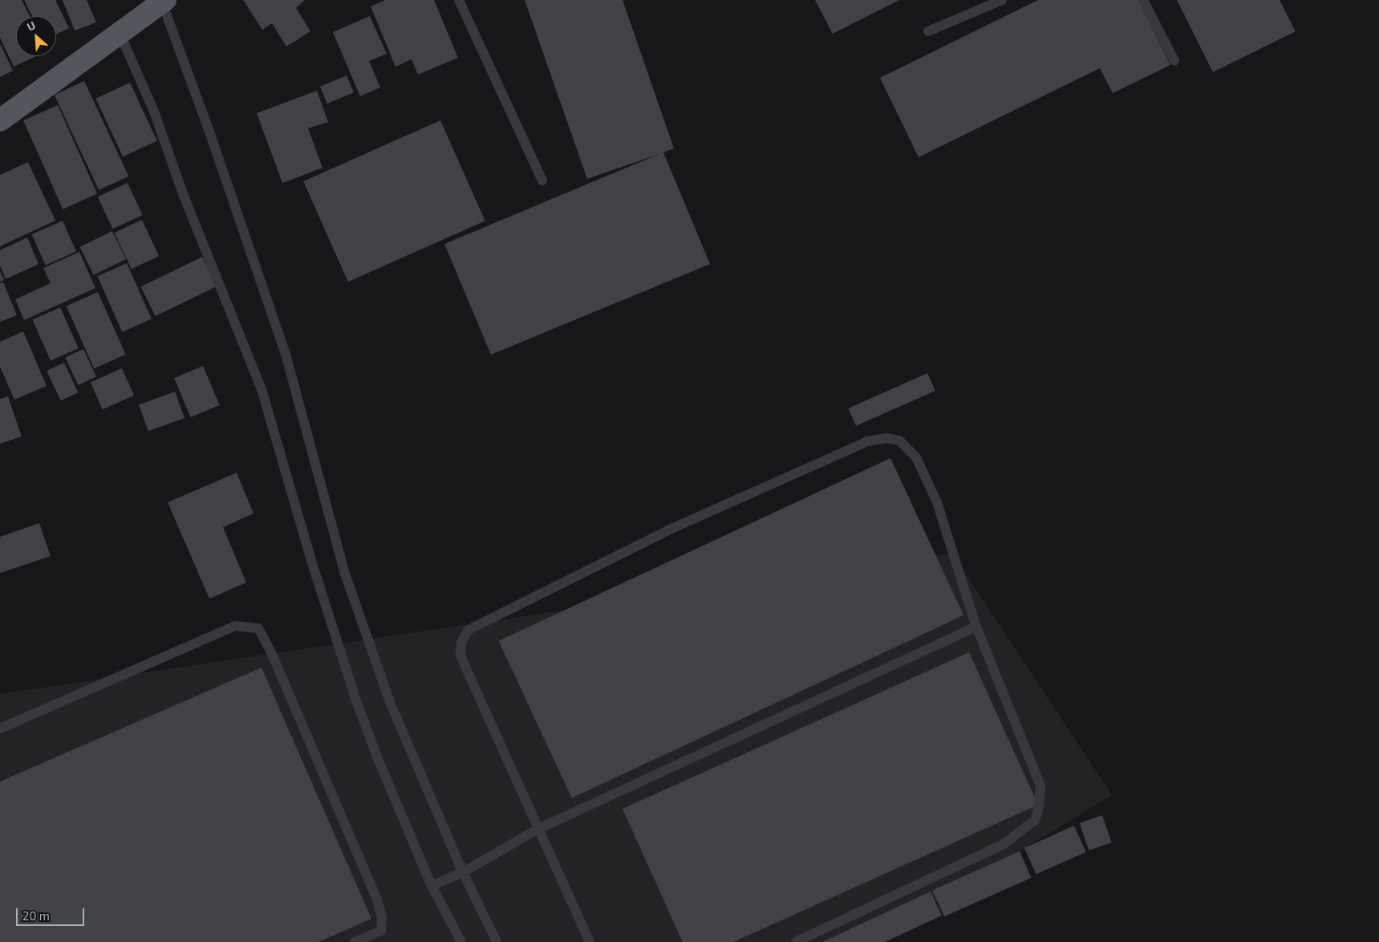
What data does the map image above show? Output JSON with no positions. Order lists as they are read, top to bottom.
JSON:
{
  "scale_bar": "20 m",
  "north": "top left"
}
